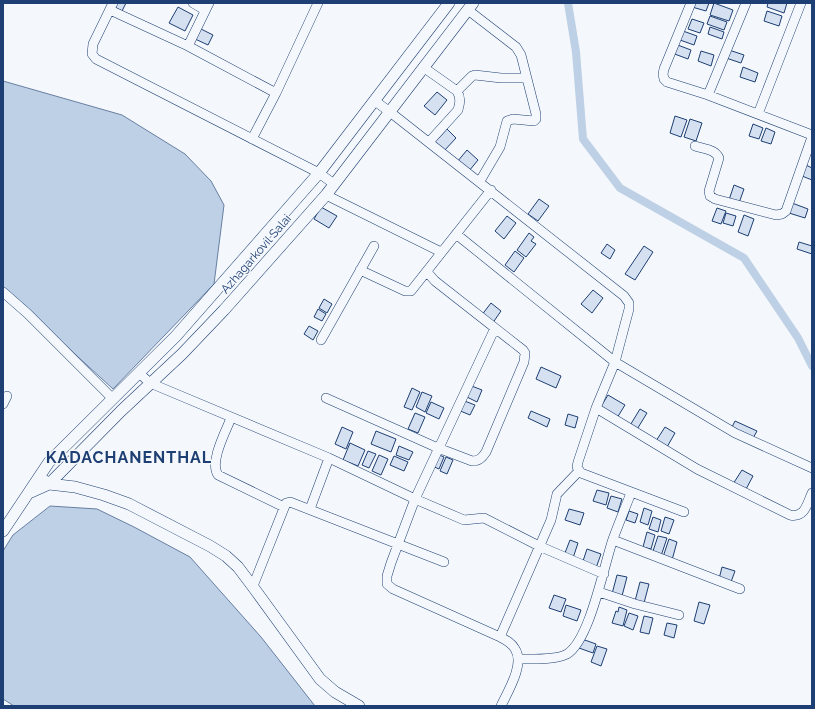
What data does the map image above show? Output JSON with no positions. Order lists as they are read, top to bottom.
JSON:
{
  "streets": {
    "main road": ["Azhagarkovil Salai"]
  },
  "districts": ["KADACHANENTHAL"]
}
